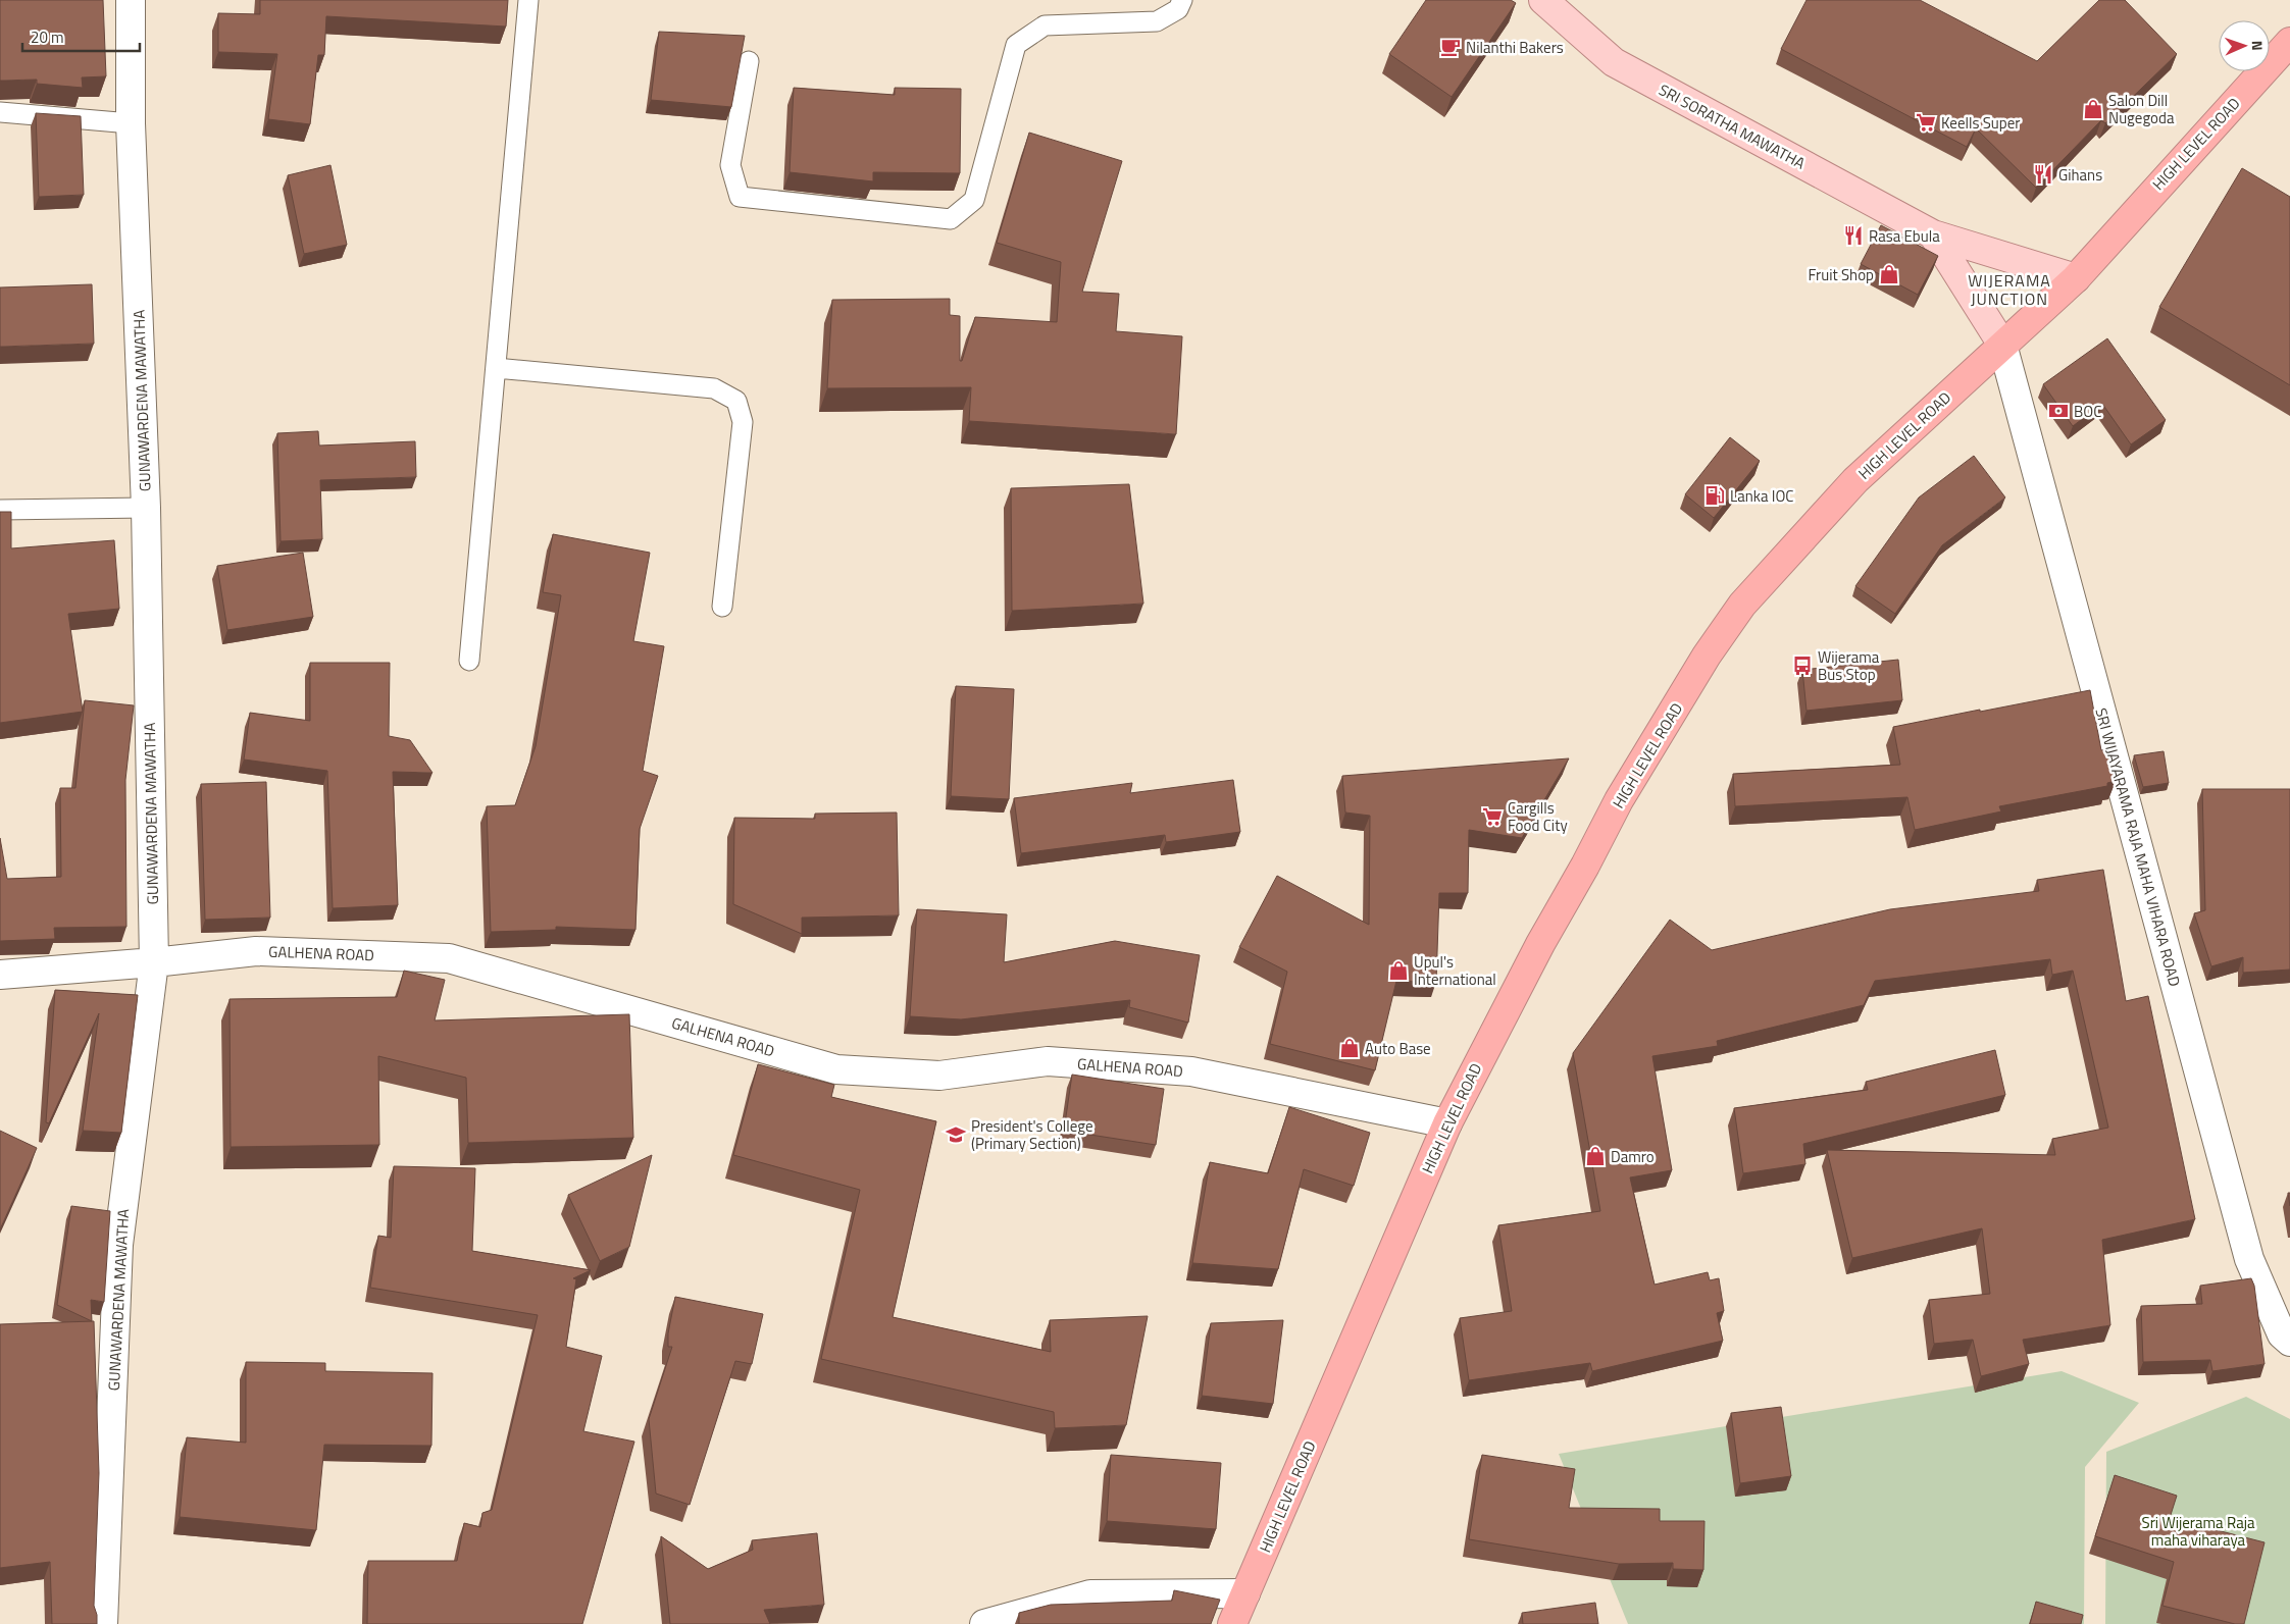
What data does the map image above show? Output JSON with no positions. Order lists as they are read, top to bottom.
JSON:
{
  "streets": {
    "highway": ["HIGH LEVEL ROAD"],
    "main road": ["SRI SORATHA MAWATHA"],
    "street": ["GUNAWARDENA MAWATHA", "SRI WIJAYARAMA RAJA MAHA VIHARA ROAD", "GALHENA ROAD"]
  },
  "crossings": [
    ["SRI SORATHA MAWATHA", "HIGH LEVEL ROAD"],
    ["SRI SORATHA MAWATHA", "SRI WIJAYARAMA RAJA MAHA VIHARA ROAD"],
    ["HIGH LEVEL ROAD", "SRI WIJAYARAMA RAJA MAHA VIHARA ROAD"],
    ["HIGH LEVEL ROAD", "GALHENA ROAD"],
    ["GUNAWARDENA MAWATHA", "GALHENA ROAD"]
  ],
  "districts": ["WIJERAMA JUNCTION"],
  "parks": ["Sri Wijerama Raja maha viharaya"],
  "places": {
    "cafe": ["Nilanthi Bakers"],
    "shop": [
      "Salon Dill Nugegoda",
      "Fruit Shop",
      "Upul's International",
      "Auto Base",
      "Damro"
    ],
    "supermarket": ["Keells Super", "Cargills Food City"],
    "restaurant": ["Gihans", "Rasa Ebula"],
    "bank": ["BOC"],
    "fuel station": ["Lanka IOC"],
    "bus stop": ["Wijerama Bus Stop"],
    "school or university": ["President's College (Primary Section)"]
  },
  "scale_bar": "20 m",
  "north": "right"
}
